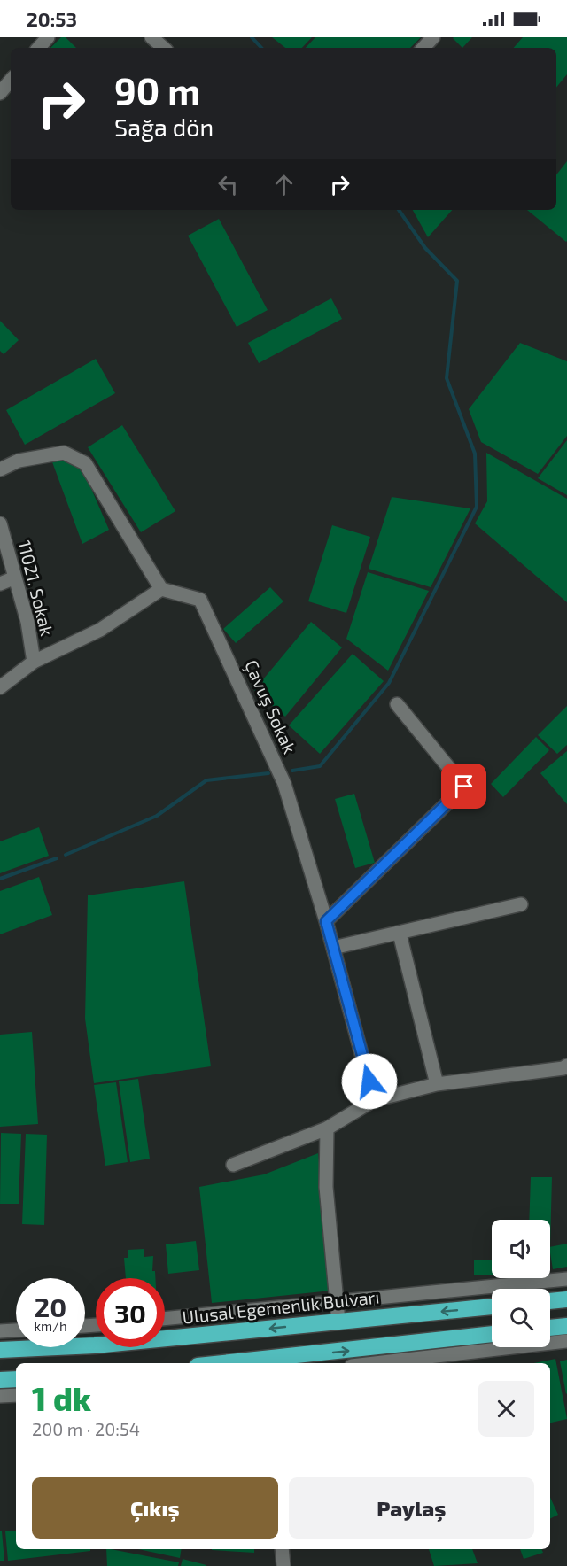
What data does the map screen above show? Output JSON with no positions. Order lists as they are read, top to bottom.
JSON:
{
  "streets": {
    "highway": ["Ulusal Egemenlik Bulvarı"],
    "street": ["11021. Sokak", "Çavuş Sokak"]
  },
  "page": {
    "status": "20:53",
    "turn": ["90 m", "Sağa dön"],
    "speed": "20 km/h",
    "limit": "30",
    "heading": ["1 dk", "200 m · 20:54"],
    "buttons": ["Çıkış", "Paylaş"]
  }
}
